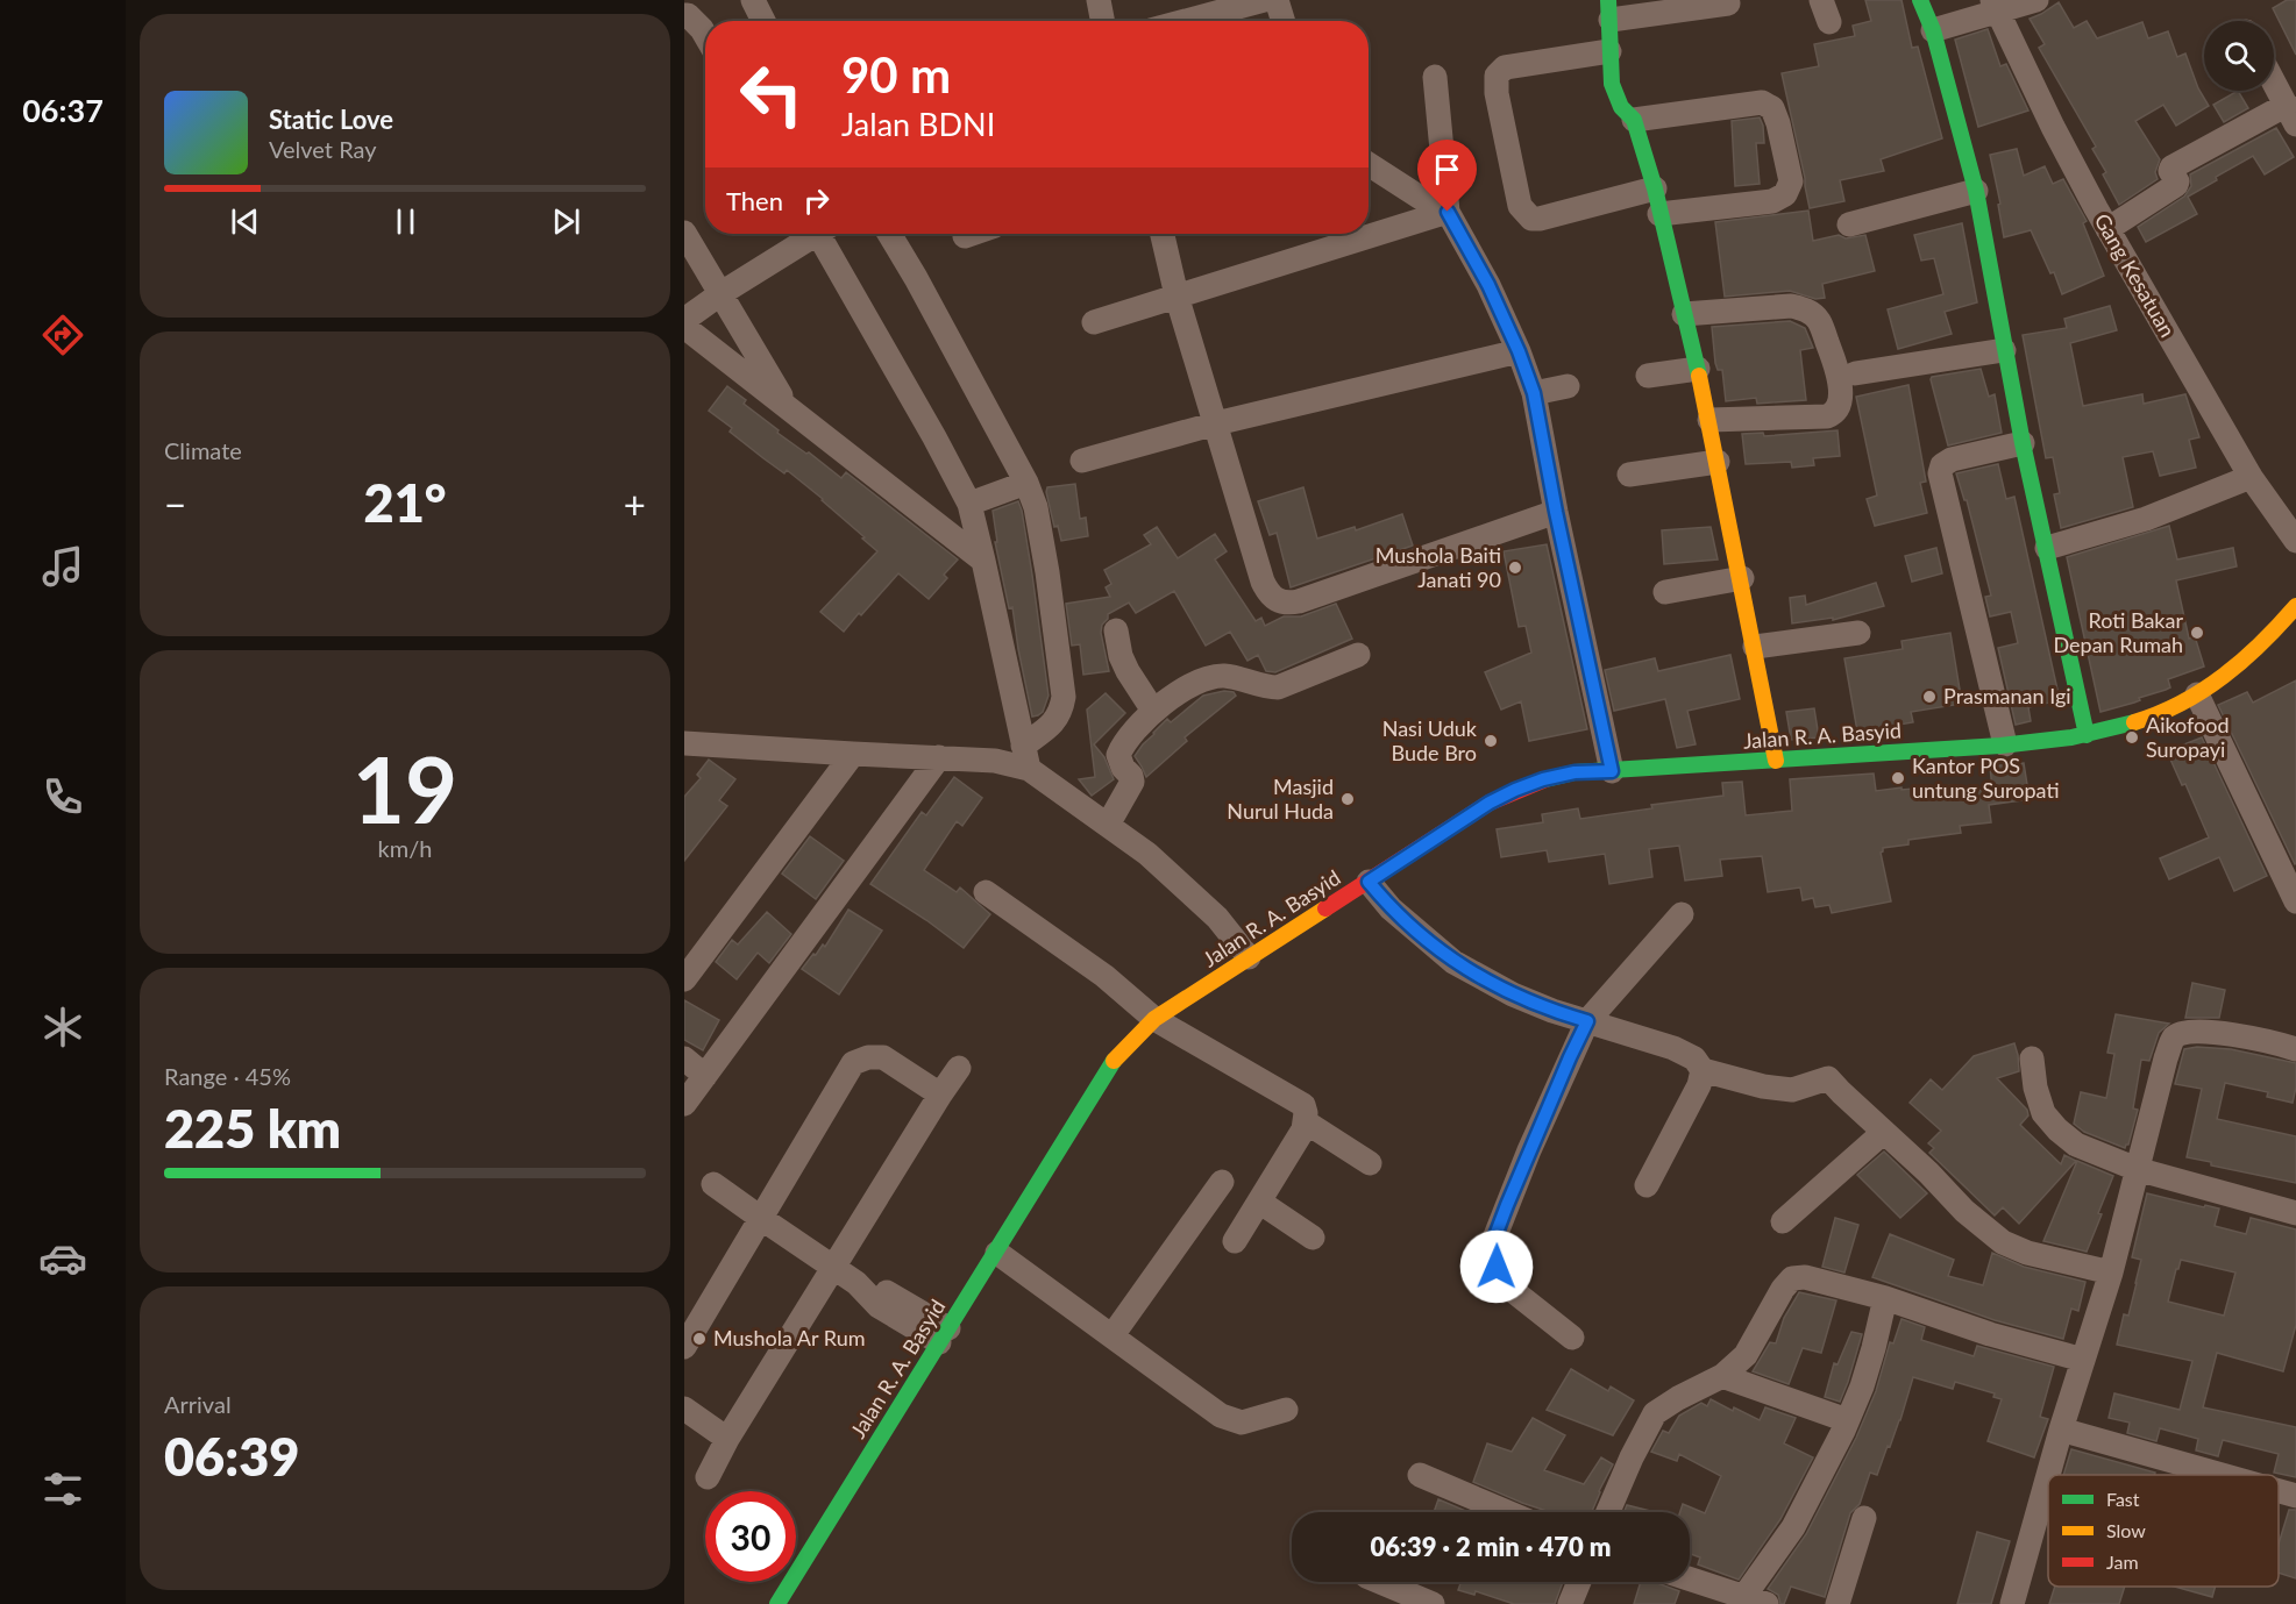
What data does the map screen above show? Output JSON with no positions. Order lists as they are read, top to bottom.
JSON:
{
  "streets": {
    "main road": ["Jalan R. A. Basyid"],
    "street": ["Gang Kesatuan"]
  },
  "places": [
    "Mushola Baiti Janati 90",
    "Roti Bakar Depan Rumah",
    "Prasmanan Igi",
    "Aikofood Suropayi",
    "Nasi Uduk Bude Bro",
    "Kantor POS untung Suropati",
    "Masjid Nurul Huda",
    "Mushola Ar Rum"
  ],
  "legend": ["Fast", "Slow", "Jam"],
  "page": {
    "tabs": "06:37",
    "turn": ["90 m", "Jalan BDNI"],
    "song": ["Static Love", "Velvet Ray"],
    "then": "Then",
    "tile": [
      "Climate",
      ["19", "km/h"],
      ["Range · 45%", "225 km"],
      ["Arrival", "06:39"]
    ],
    "heat": ["−", "21°", "+"],
    "limit": "30",
    "trip": "06:39 · 2 min · 470 m"
  }
}
